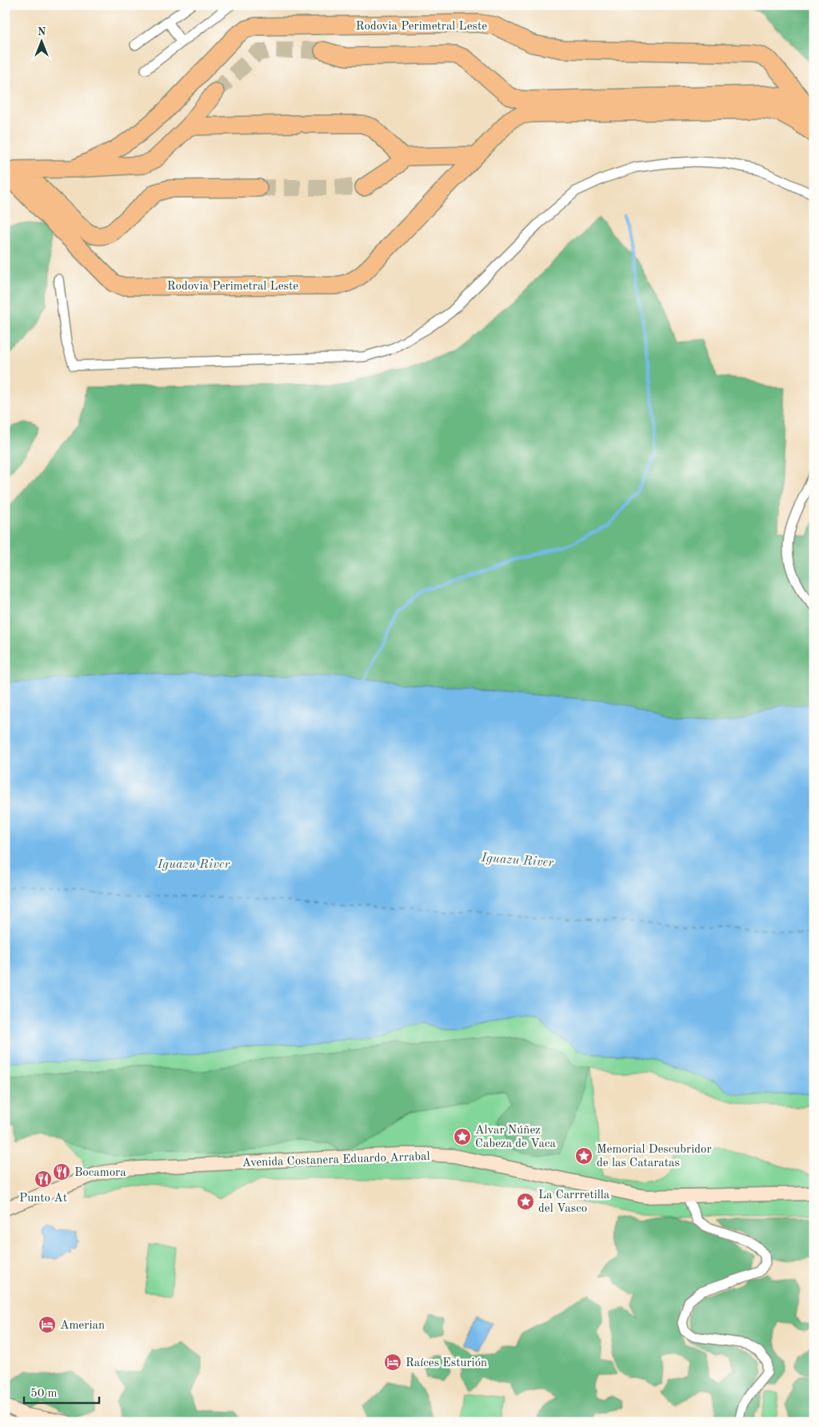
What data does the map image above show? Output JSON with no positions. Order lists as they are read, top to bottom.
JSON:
{
  "streets": {
    "highway": ["Rodovia Perimetral Leste"],
    "main road": ["Avenida Costanera Eduardo Arrabal"]
  },
  "water": ["Iguazu River"],
  "places": {
    "place": ["Alvar Núñez Cabeza de Vaca", "Memorial Descubridor de las Cataratas", "La Carrretilla del Vasco"],
    "restaurant": ["Bocamora", "Punto At"],
    "hotel": ["Amerian", "Raíces Esturión"]
  },
  "scale_bar": "50 m",
  "north": "top"
}
